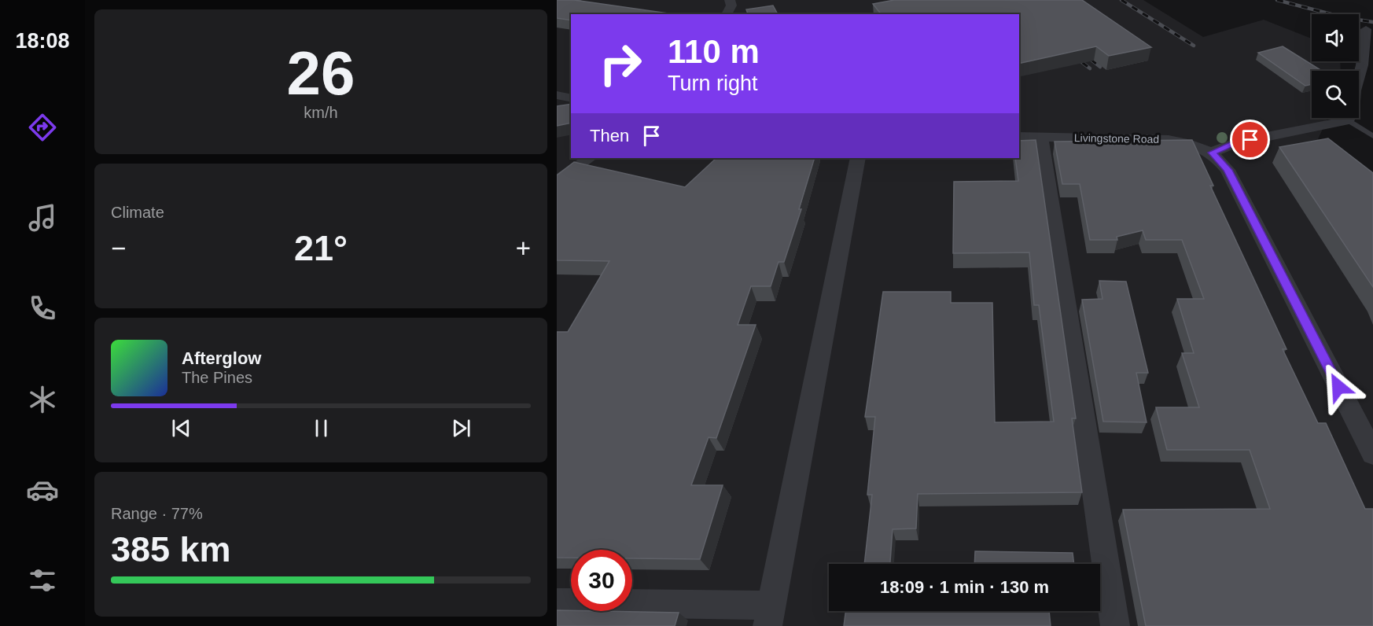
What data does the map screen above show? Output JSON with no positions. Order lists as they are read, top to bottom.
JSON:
{
  "streets": {
    "street": ["Livingstone Road"]
  },
  "page": {
    "tabs": "18:08",
    "tile": [
      ["26", "km/h"],
      "Climate",
      ["Range · 77%", "385 km"]
    ],
    "turn": ["110 m", "Turn right"],
    "then": "Then",
    "heat": ["−", "21°", "+"],
    "song": ["Afterglow", "The Pines"],
    "limit": "30",
    "trip": "18:09 · 1 min · 130 m"
  }
}
